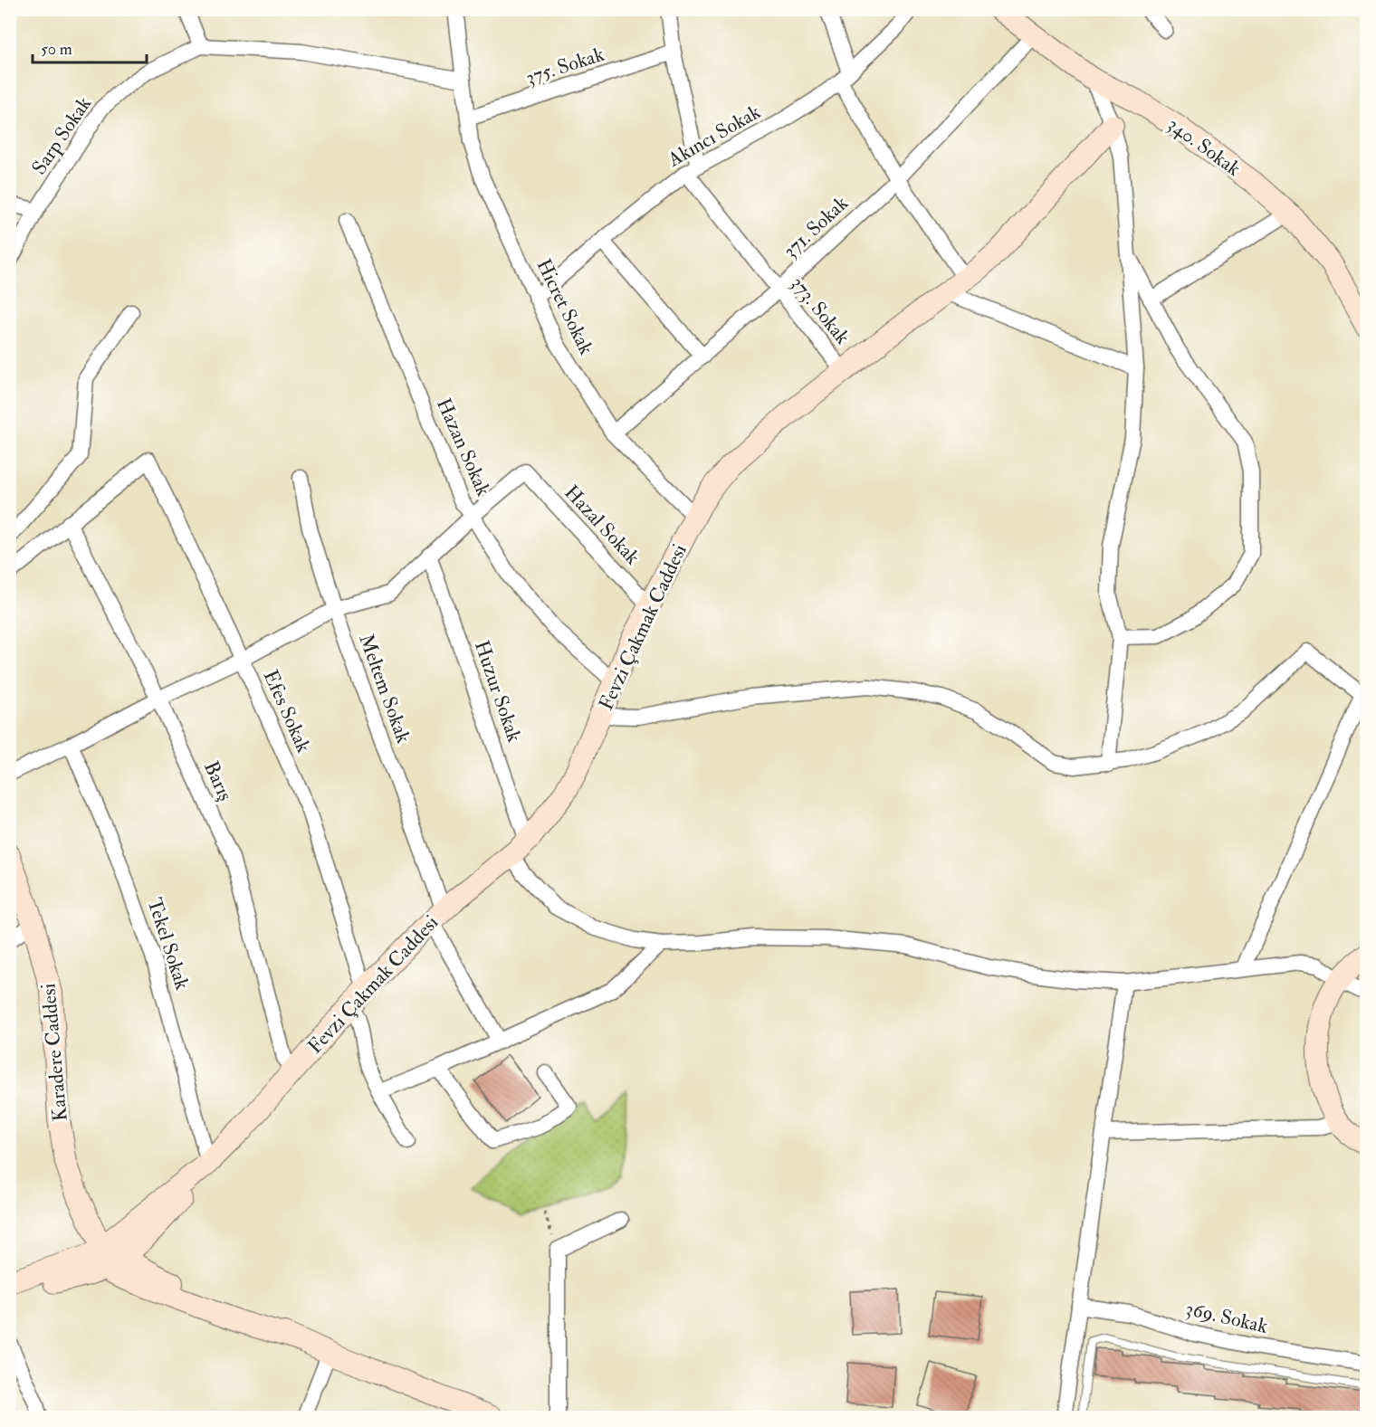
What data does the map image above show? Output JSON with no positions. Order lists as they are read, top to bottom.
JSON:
{
  "streets": {
    "street": [
      "375. Sokak",
      "Sarp Sokak",
      "Akıncı Sokak",
      "340. Sokak",
      "371. Sokak",
      "Hicret Sokak",
      "373. Sokak",
      "Hazan Sokak",
      "Hazal Sokak",
      "Fevzi Çakmak Caddesi",
      "Meltem Sokak",
      "Huzur Sokak",
      "Efes Sokak",
      "Barış",
      "Tekel Sokak",
      "Karadere Caddesi",
      "369. Sokak"
    ]
  },
  "crossings": [
    ["375. Sokak", "Hicret Sokak"],
    ["Sarp Sokak", "Hicret Sokak"],
    ["Akıncı Sokak", "Hicret Sokak"],
    ["Akıncı Sokak", "373. Sokak"],
    ["340. Sokak", "371. Sokak"],
    ["371. Sokak", "Hicret Sokak"],
    ["371. Sokak", "373. Sokak"],
    ["Hicret Sokak", "Fevzi Çakmak Caddesi"],
    ["373. Sokak", "Fevzi Çakmak Caddesi"],
    ["Hazan Sokak", "Hazal Sokak"],
    ["Hazan Sokak", "Fevzi Çakmak Caddesi"],
    ["Hazal Sokak", "Fevzi Çakmak Caddesi"],
    ["Fevzi Çakmak Caddesi", "Meltem Sokak"],
    ["Fevzi Çakmak Caddesi", "Huzur Sokak"],
    ["Fevzi Çakmak Caddesi", "Efes Sokak"],
    ["Fevzi Çakmak Caddesi", "Barış"],
    ["Fevzi Çakmak Caddesi", "Tekel Sokak"],
    ["Fevzi Çakmak Caddesi", "Karadere Caddesi"],
    ["Efes Sokak", "Barış"]
  ],
  "scale_bar": "50 m"
}
